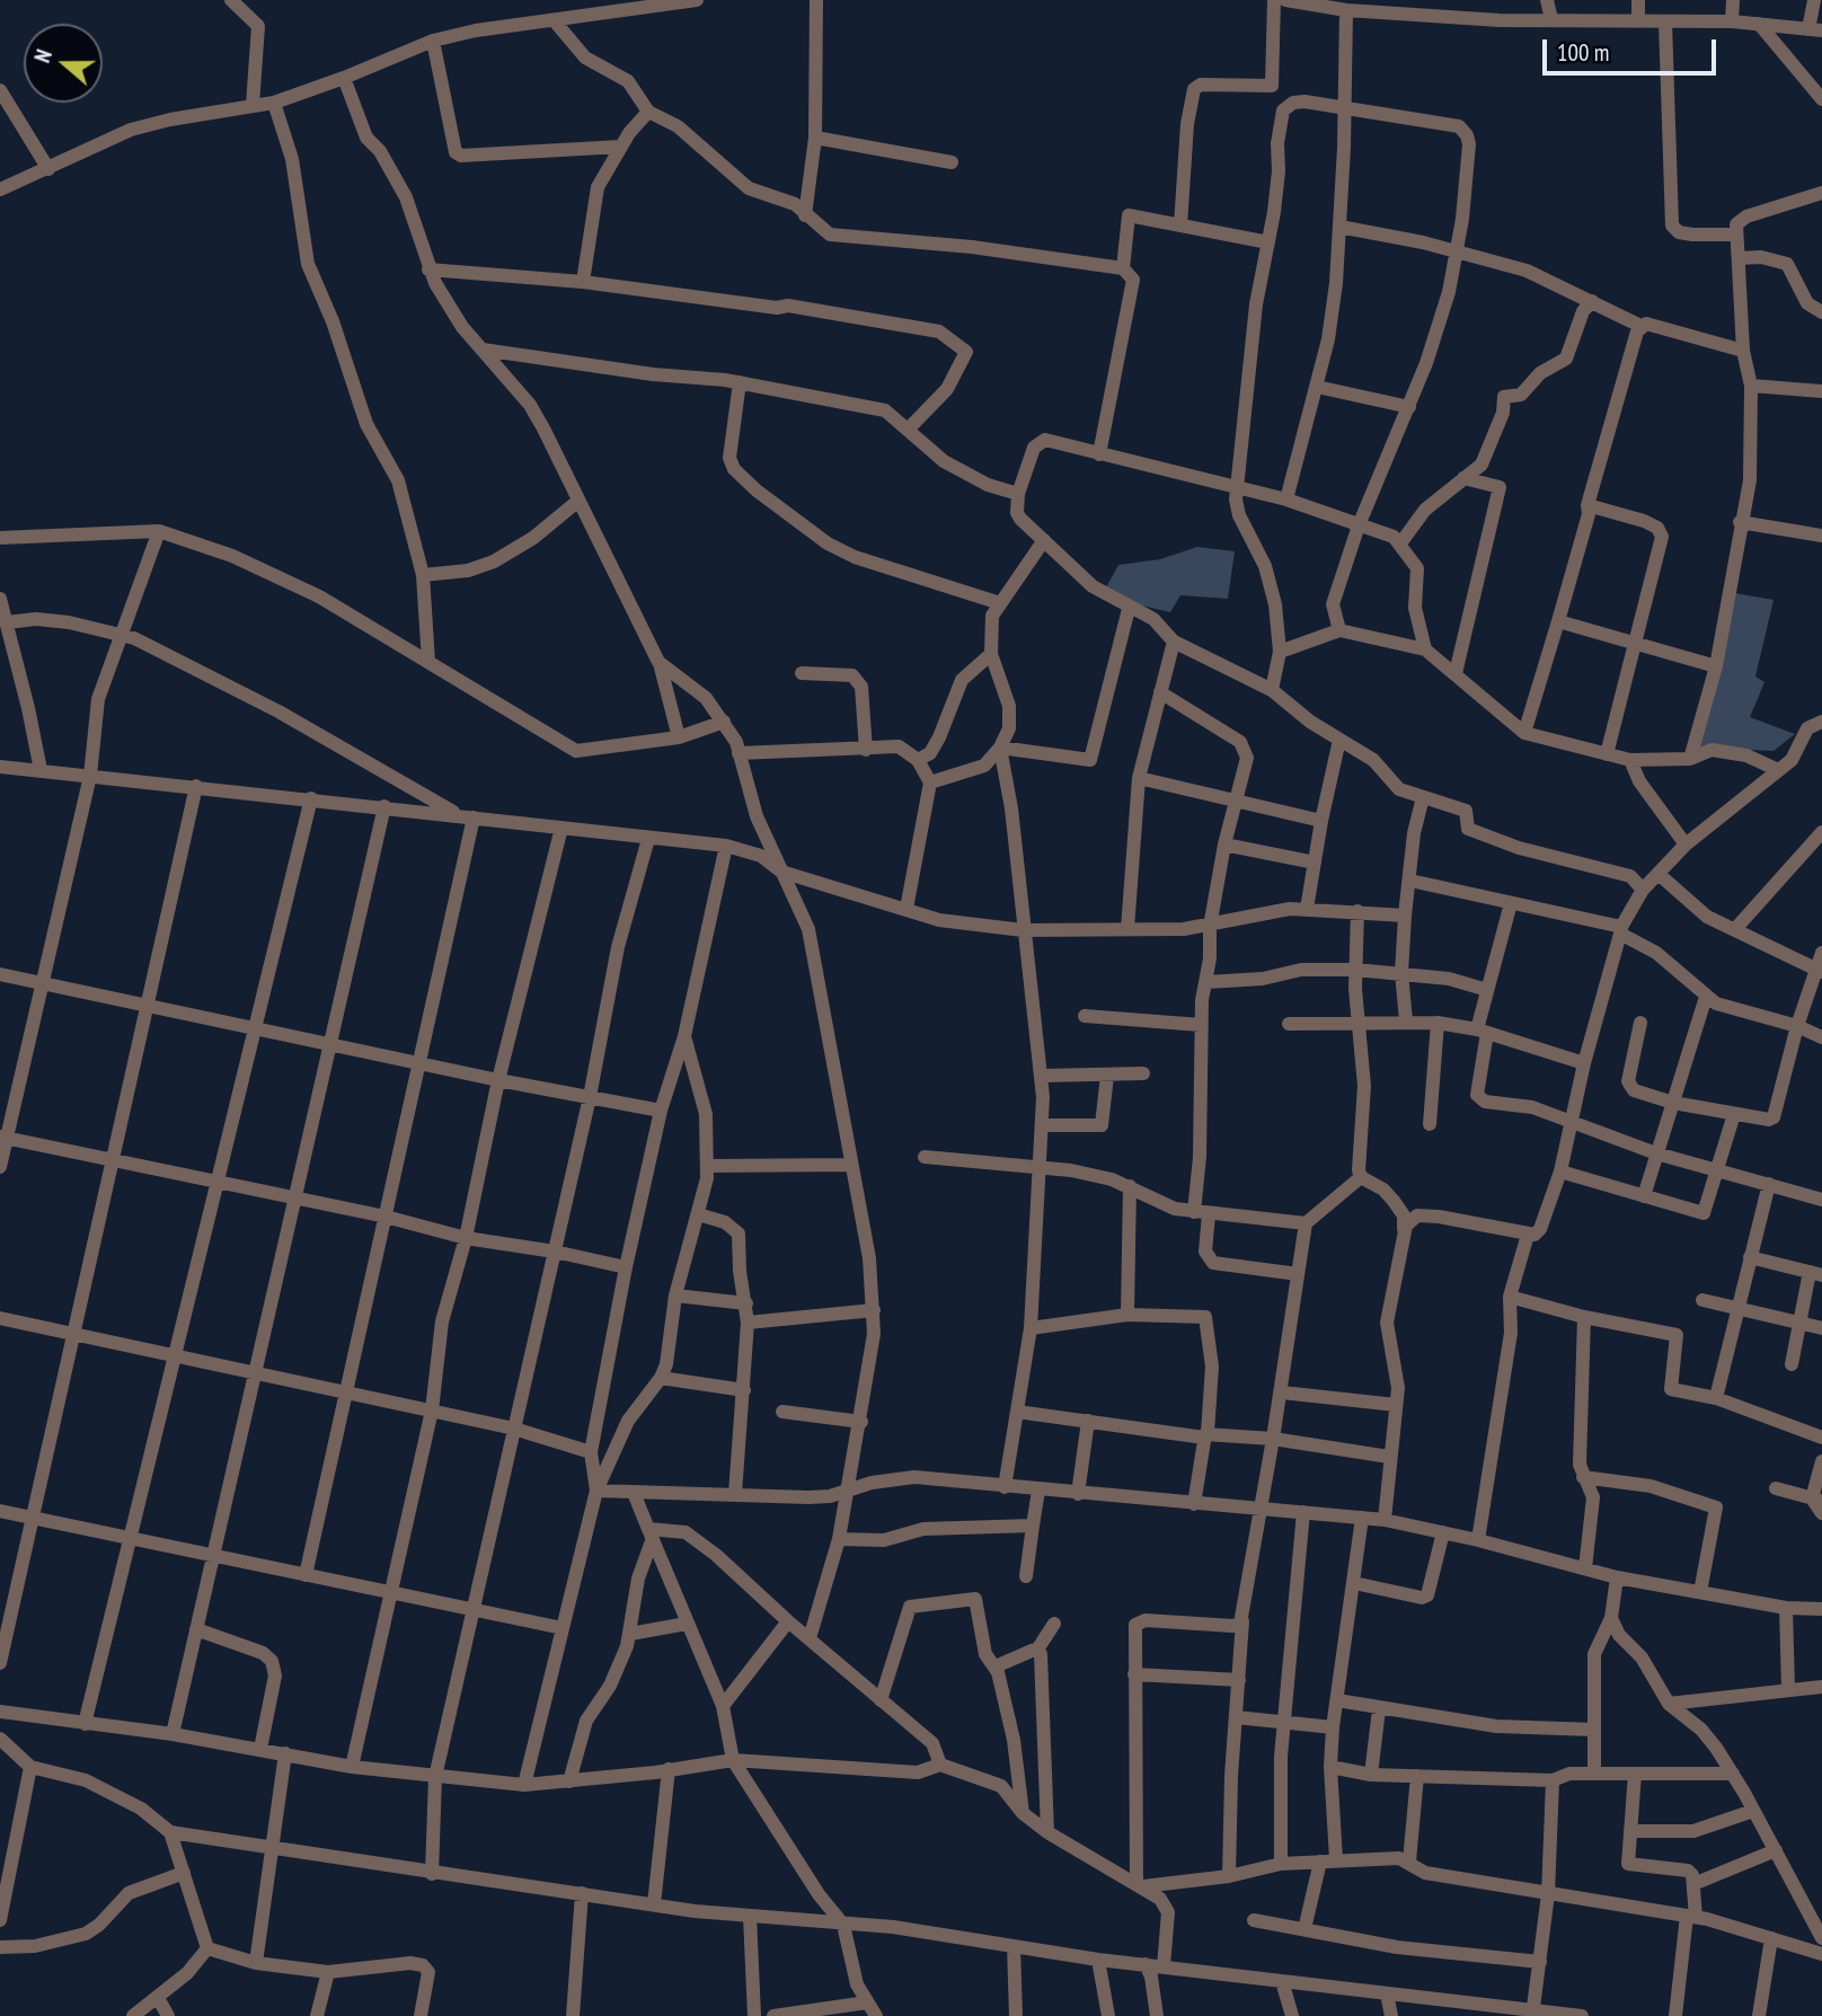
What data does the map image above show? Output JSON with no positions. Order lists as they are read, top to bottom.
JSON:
{
  "scale_bar": "100 m",
  "north": "left"
}
